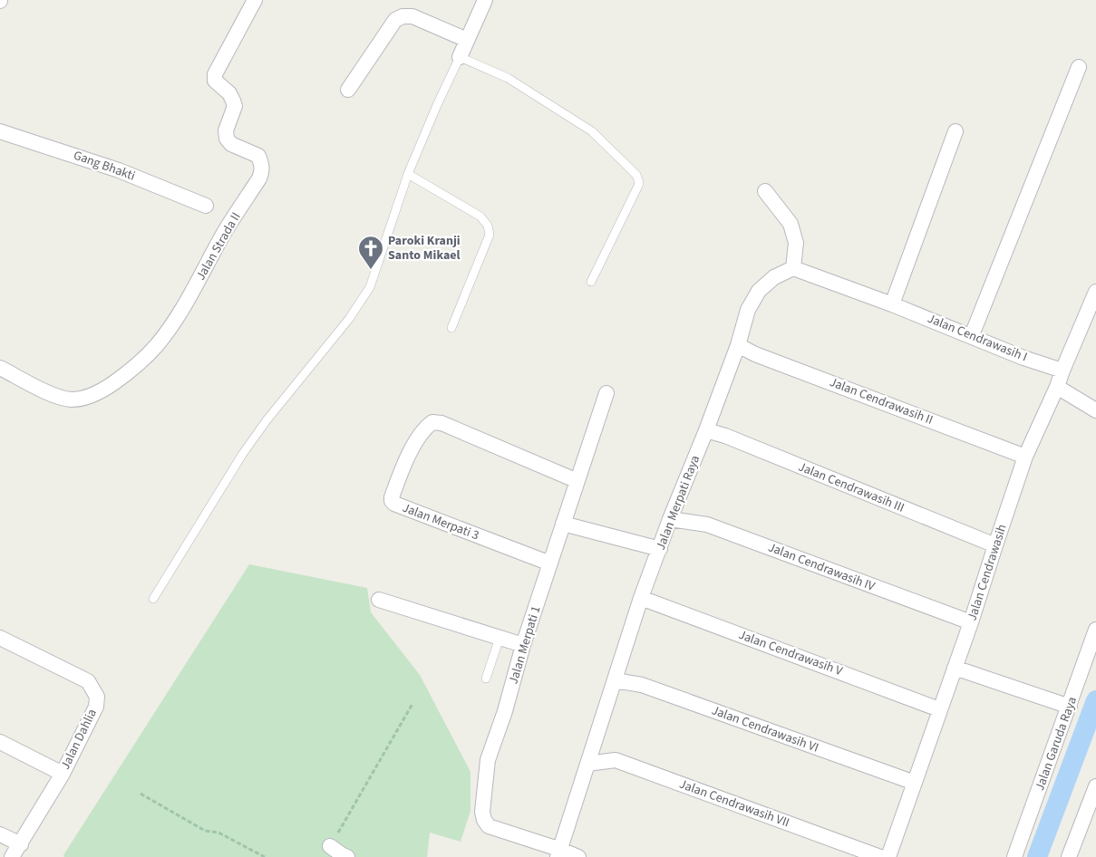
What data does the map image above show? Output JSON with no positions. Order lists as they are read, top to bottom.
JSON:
{
  "streets": {
    "street": [
      "Gang Bhakti",
      "Jalan Strada II",
      "Jalan Cendrawasih I",
      "Jalan Cendrawasih II",
      "Jalan Cendrawasih III",
      "Jalan Merpati Raya",
      "Jalan Merpati 3",
      "Jalan Cendrawasih IV",
      "Jalan Cendrawasih",
      "Jalan Merpati 1",
      "Jalan Cendrawasih V",
      "Jalan Cendrawasih VI",
      "Jalan Dahlia",
      "Jalan Garuda Raya",
      "Jalan Cendrawasih VII"
    ]
  },
  "crossings": [
    ["Jalan Cendrawasih I", "Jalan Cendrawasih"],
    ["Jalan Cendrawasih II", "Jalan Merpati Raya"],
    ["Jalan Cendrawasih II", "Jalan Cendrawasih"],
    ["Jalan Cendrawasih III", "Jalan Merpati Raya"],
    ["Jalan Cendrawasih III", "Jalan Cendrawasih"],
    ["Jalan Merpati Raya", "Jalan Cendrawasih IV"],
    ["Jalan Merpati Raya", "Jalan Merpati 1"],
    ["Jalan Merpati Raya", "Jalan Cendrawasih V"],
    ["Jalan Merpati Raya", "Jalan Cendrawasih VI"],
    ["Jalan Merpati Raya", "Jalan Cendrawasih VII"],
    ["Jalan Merpati 3", "Jalan Merpati 1"],
    ["Jalan Cendrawasih IV", "Jalan Cendrawasih"],
    ["Jalan Cendrawasih", "Jalan Cendrawasih V"],
    ["Jalan Cendrawasih", "Jalan Cendrawasih VI"]
  ],
  "places": {
    "church": ["Paroki Kranji Santo Mikael"]
  }
}
